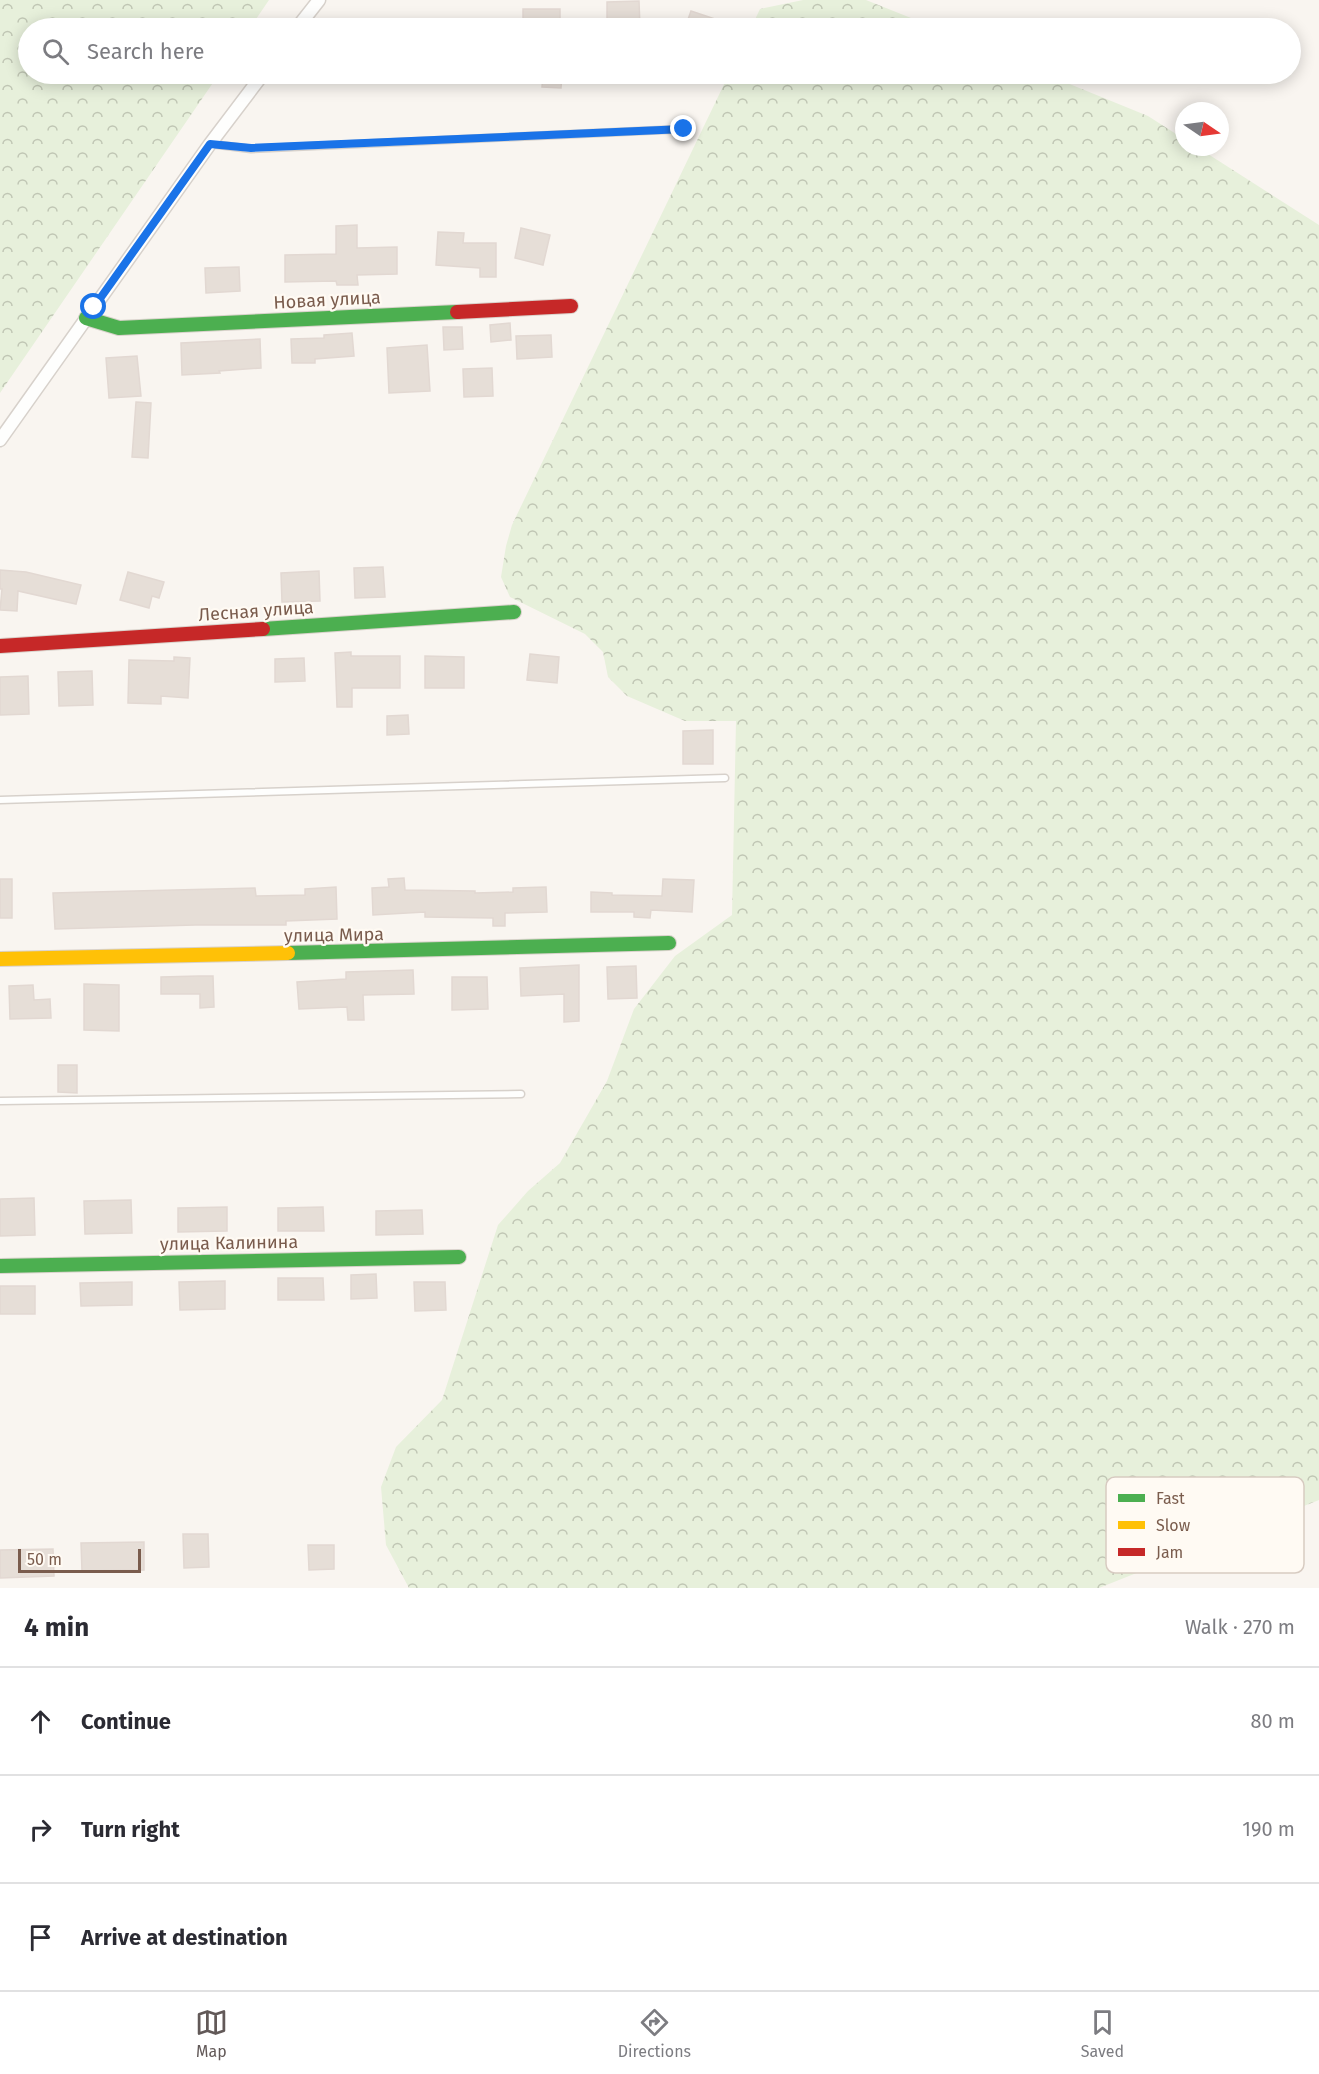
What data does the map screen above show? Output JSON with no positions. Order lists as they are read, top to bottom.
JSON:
{
  "streets": {
    "street": [
      "Новая улица",
      "Лесная улица",
      "улица Мира",
      "улица Калинина"
    ]
  },
  "legend": ["Fast", "Slow", "Jam"],
  "scale_bar": "50 m",
  "north": "right",
  "page": {
    "search": "Search here",
    "scale": "50 m",
    "heading": ["4 min", "Walk · 270 m"],
    "list": [
      ["Continue", "80 m"],
      ["Turn right", "190 m"],
      "Arrive at destination"
    ],
    "nav": ["Map", "Directions", "Saved"]
  }
}
